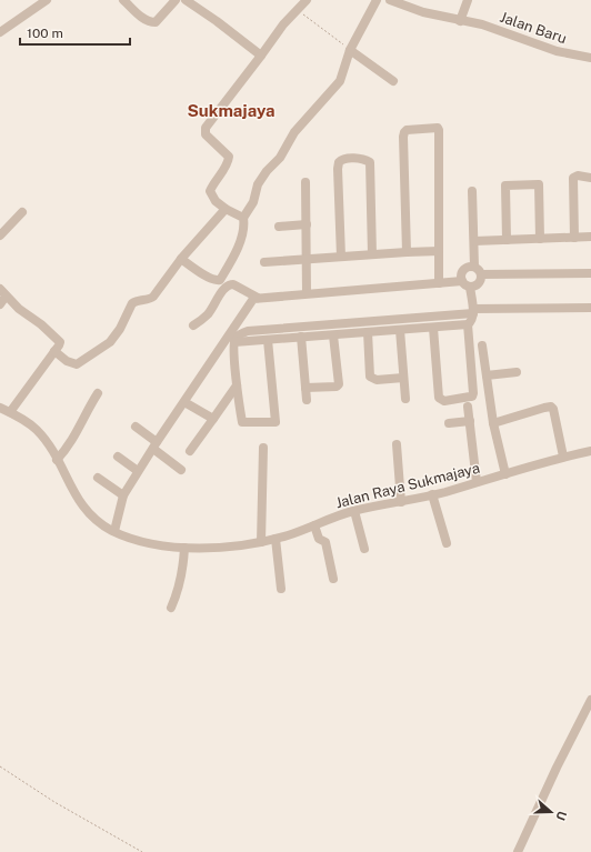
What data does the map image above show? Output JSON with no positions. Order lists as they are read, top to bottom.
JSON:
{
  "streets": {
    "street": ["Jalan Baru", "Jalan Raya Sukmajaya"]
  },
  "districts": ["Sukmajaya"],
  "scale_bar": "100 m",
  "north": "right"
}
